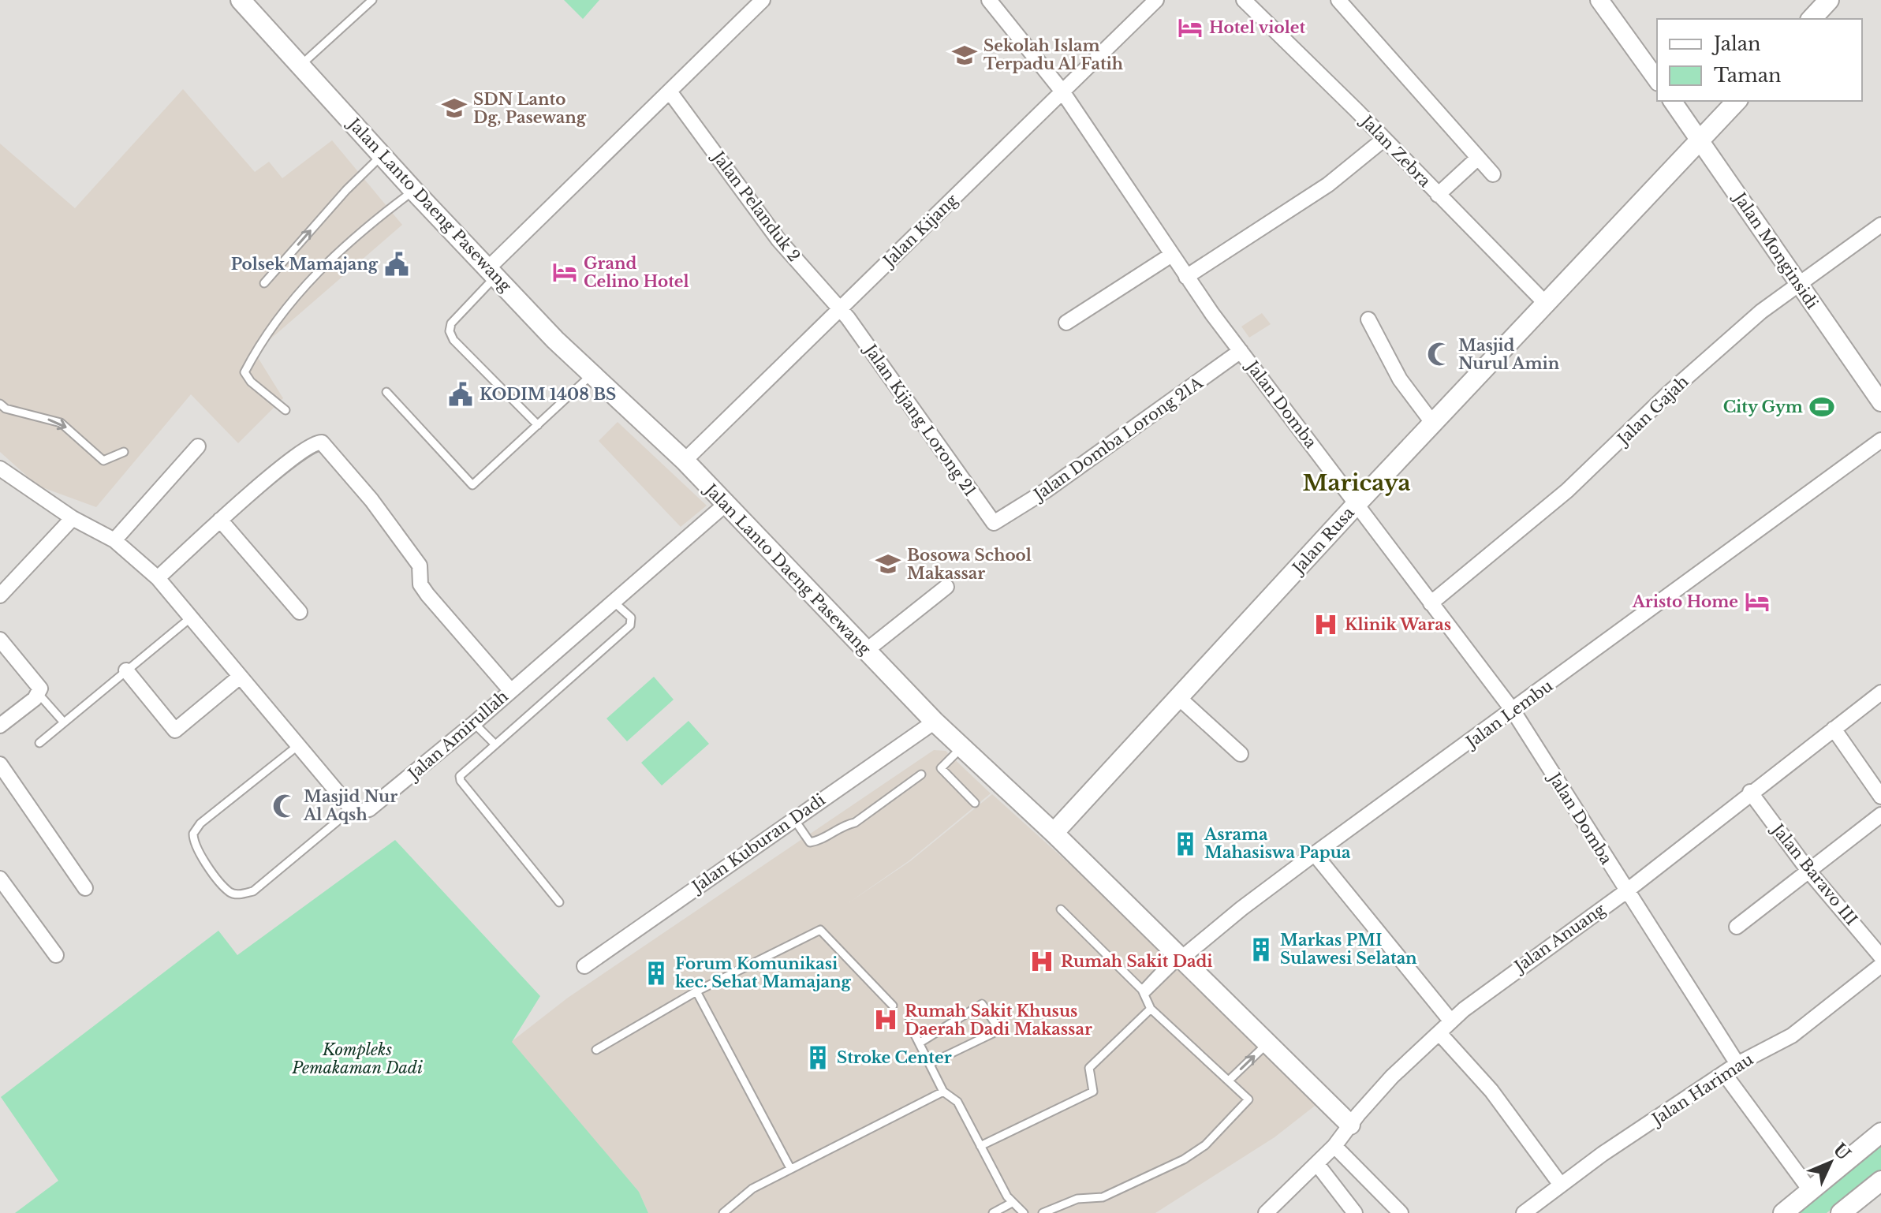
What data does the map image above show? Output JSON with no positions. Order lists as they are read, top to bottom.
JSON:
{
  "streets": {
    "main road": ["Jalan Lanto Daeng Pasewang", "Jalan Rusa"],
    "street": [
      "Jalan Zebra",
      "Jalan Pelanduk 2",
      "Jalan Kijang",
      "Jalan Monginsidi",
      "Jalan Domba",
      "Jalan Gajah",
      "Jalan Kijang Lorong 21",
      "Jalan Domba Lorong 21A",
      "Jalan Lembu",
      "Jalan Amirullah",
      "Jalan Kuburan Dadi",
      "Jalan Baravo III",
      "Jalan Anuang",
      "Jalan Harimau"
    ]
  },
  "crossings": [
    ["Jalan Zebra", "Jalan Rusa"],
    ["Jalan Lanto Daeng Pasewang", "Jalan Kijang"],
    ["Jalan Lanto Daeng Pasewang", "Jalan Rusa"],
    ["Jalan Lanto Daeng Pasewang", "Jalan Lembu"],
    ["Jalan Lanto Daeng Pasewang", "Jalan Amirullah"],
    ["Jalan Lanto Daeng Pasewang", "Jalan Kuburan Dadi"],
    ["Jalan Lanto Daeng Pasewang", "Jalan Anuang"],
    ["Jalan Pelanduk 2", "Jalan Kijang"],
    ["Jalan Pelanduk 2", "Jalan Kijang Lorong 21"],
    ["Jalan Kijang", "Jalan Domba"],
    ["Jalan Kijang", "Jalan Kijang Lorong 21"],
    ["Jalan Monginsidi", "Jalan Gajah"],
    ["Jalan Monginsidi", "Jalan Rusa"],
    ["Jalan Domba", "Jalan Gajah"],
    ["Jalan Domba", "Jalan Domba Lorong 21A"],
    ["Jalan Domba", "Jalan Rusa"],
    ["Jalan Domba", "Jalan Lembu"],
    ["Jalan Domba", "Jalan Anuang"],
    ["Jalan Domba", "Jalan Harimau"],
    ["Jalan Kijang Lorong 21", "Jalan Domba Lorong 21A"],
    ["Jalan Baravo III", "Jalan Anuang"]
  ],
  "districts": ["Maricaya"],
  "parks": ["Kompleks Pemakaman Dadi"],
  "places": {
    "hotel": ["Hotel violet", "Grand Celino Hotel", "Aristo Home"],
    "school or university": ["Sekolah Islam Terpadu Al Fatih", "SDN Lanto Dg, Pasewang", "Bosowa School Makassar"],
    "public building": ["Polsek Mamajang", "KODIM 1408 BS"],
    "mosque": ["Masjid Nurul Amin", "Masjid Nur Al Aqsh"],
    "sports": ["City Gym"],
    "hospital": ["Klinik Waras", "Rumah Sakit Dadi", "Rumah Sakit Khusus Daerah Dadi Makassar"],
    "building": [
      "Asrama Mahasiswa Papua",
      "Markas PMI Sulawesi Selatan",
      "Forum Komunikasi kec. Sehat Mamajang",
      "Stroke Center"
    ]
  },
  "legend": ["Jalan", "Taman"],
  "north": "top right"
}
